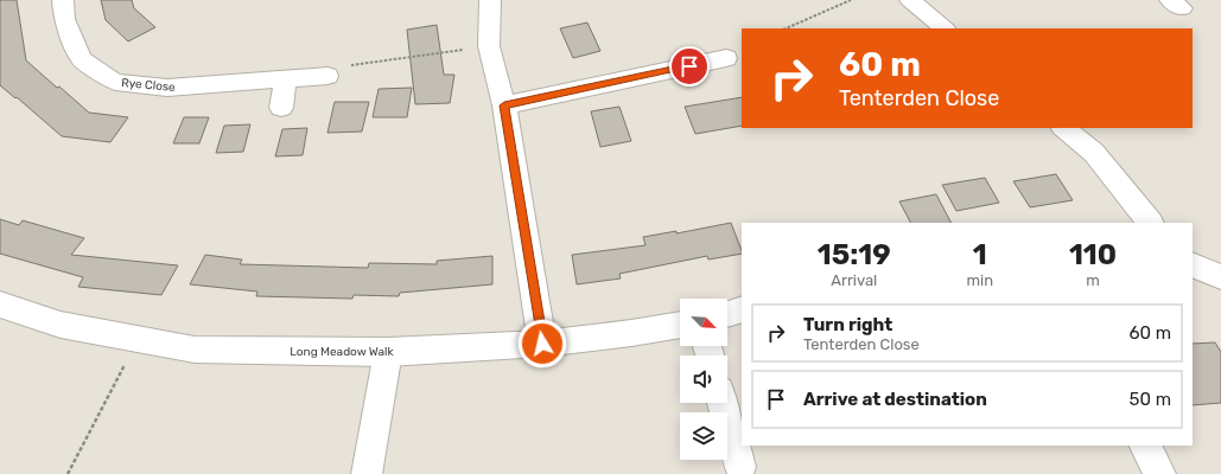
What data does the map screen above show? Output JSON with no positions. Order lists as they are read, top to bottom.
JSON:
{
  "streets": {
    "street": ["Rye Close", "Long Meadow Walk"]
  },
  "north": "bottom right",
  "page": {
    "turn": ["60 m", "Tenterden Close"],
    "eta": [
      "15:19",
      "Arrival",
      "1",
      "min",
      "110",
      "m"
    ],
    "list": [
      {
        "name": "Turn right",
        "note": "Tenterden Close",
        "value": "60 m"
      },
      {
        "name": "Arrive at destination",
        "value": "50 m"
      }
    ]
  }
}
